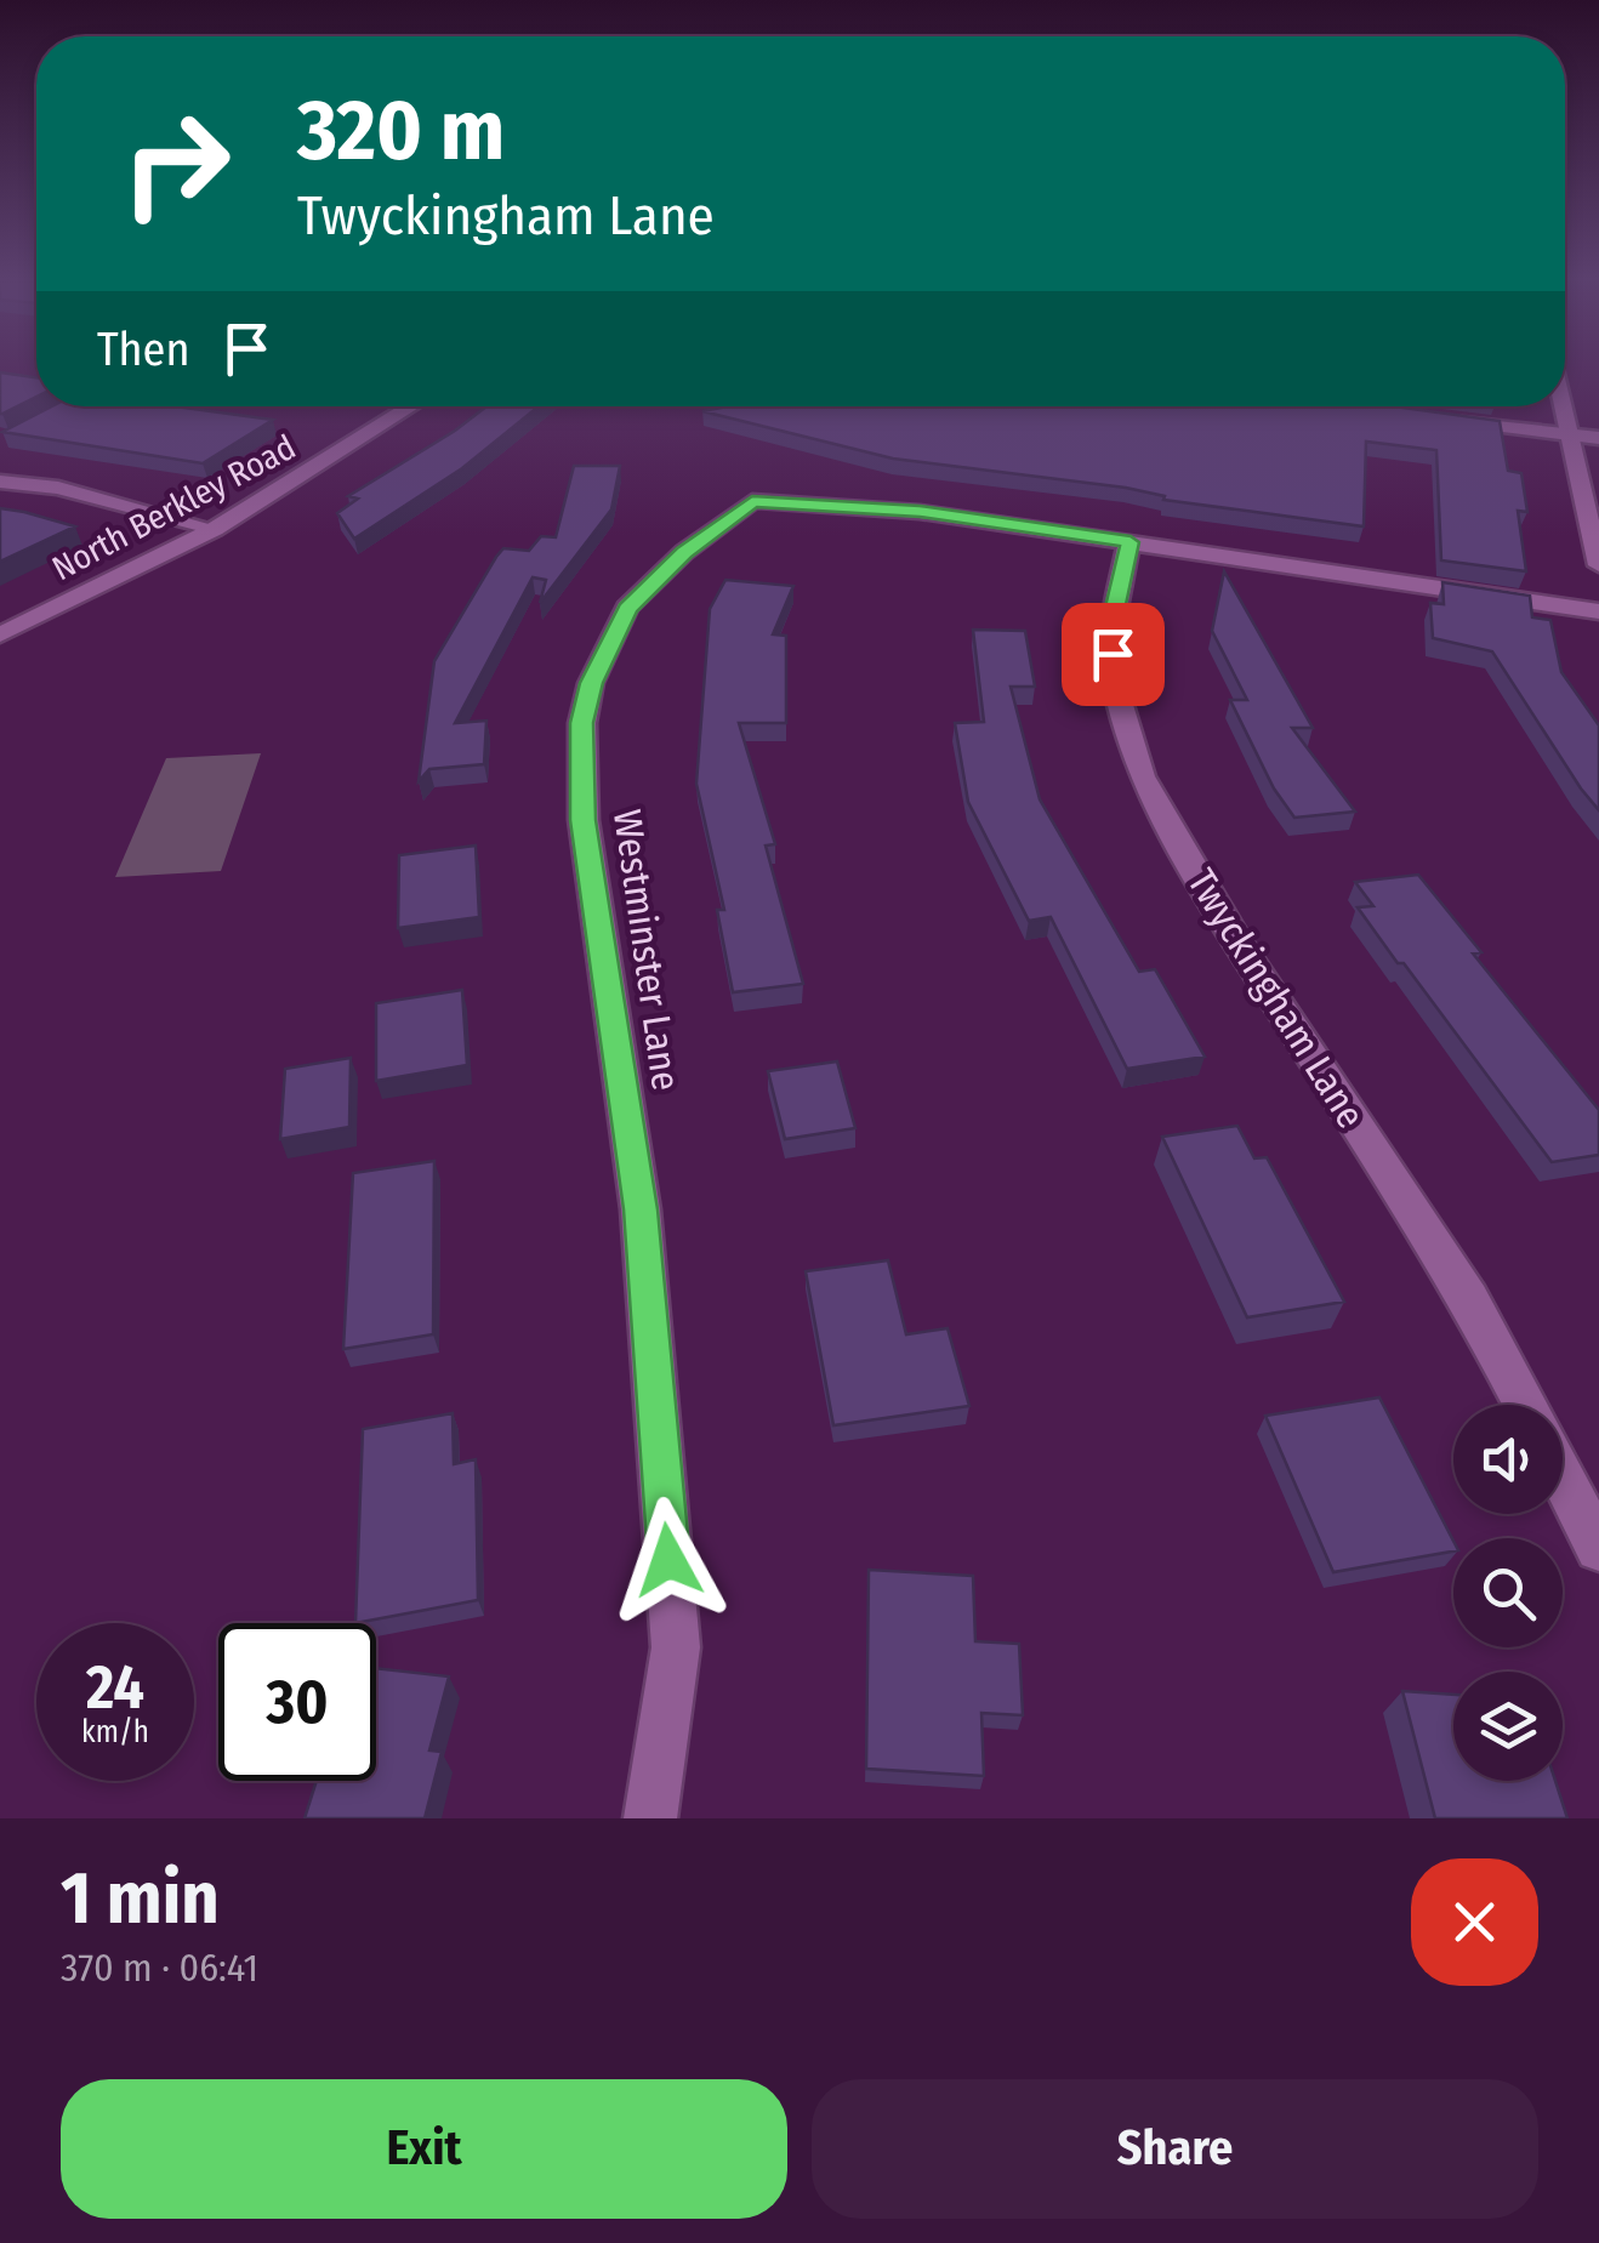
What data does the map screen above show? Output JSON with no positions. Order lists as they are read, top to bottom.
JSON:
{
  "streets": {
    "street": ["North Berkley Road", "Westminster Lane", "Twyckingham Lane"]
  },
  "crossings": [
    ["Westminster Lane", "Twyckingham Lane"]
  ],
  "page": {
    "turn": ["320 m", "Twyckingham Lane"],
    "then": "Then",
    "speed": "24 km/h",
    "limit": "30",
    "heading": ["1 min", "370 m · 06:41"],
    "buttons": ["Exit", "Share"]
  }
}
